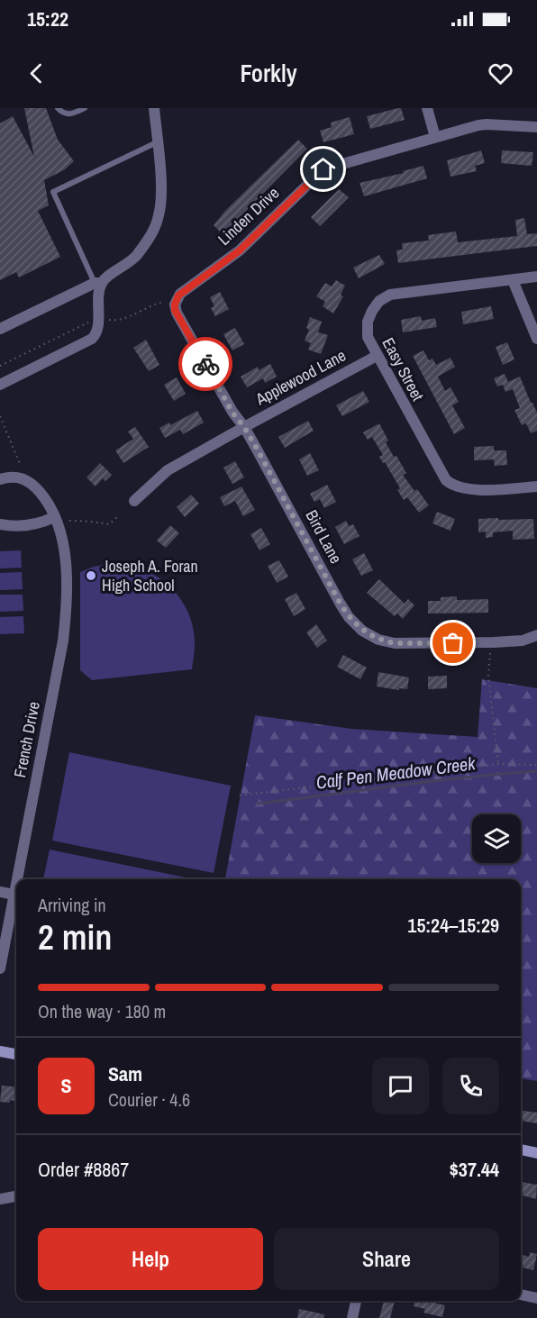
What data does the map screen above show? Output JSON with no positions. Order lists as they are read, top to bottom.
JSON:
{
  "streets": {
    "street": [
      "Linden Drive",
      "Easy Street",
      "Applewood Lane",
      "Bird Lane",
      "French Drive"
    ]
  },
  "crossings": [
    ["Linden Drive", "Bird Lane"],
    ["Easy Street", "Applewood Lane"],
    ["Applewood Lane", "Bird Lane"]
  ],
  "water": ["Calf Pen Meadow Creek"],
  "places": ["Joseph A. Foran High School"],
  "page": {
    "status": "15:22",
    "header": "Forkly",
    "heading": ["2 min", "Arriving in", "15:24–15:29"],
    "panel": [
      "Sam",
      "Courier · 4.6",
      "Order #8867",
      "$37.44"
    ],
    "bar": "On the way · 180 m",
    "round": "S",
    "buttons": ["Help", "Share"]
  }
}
